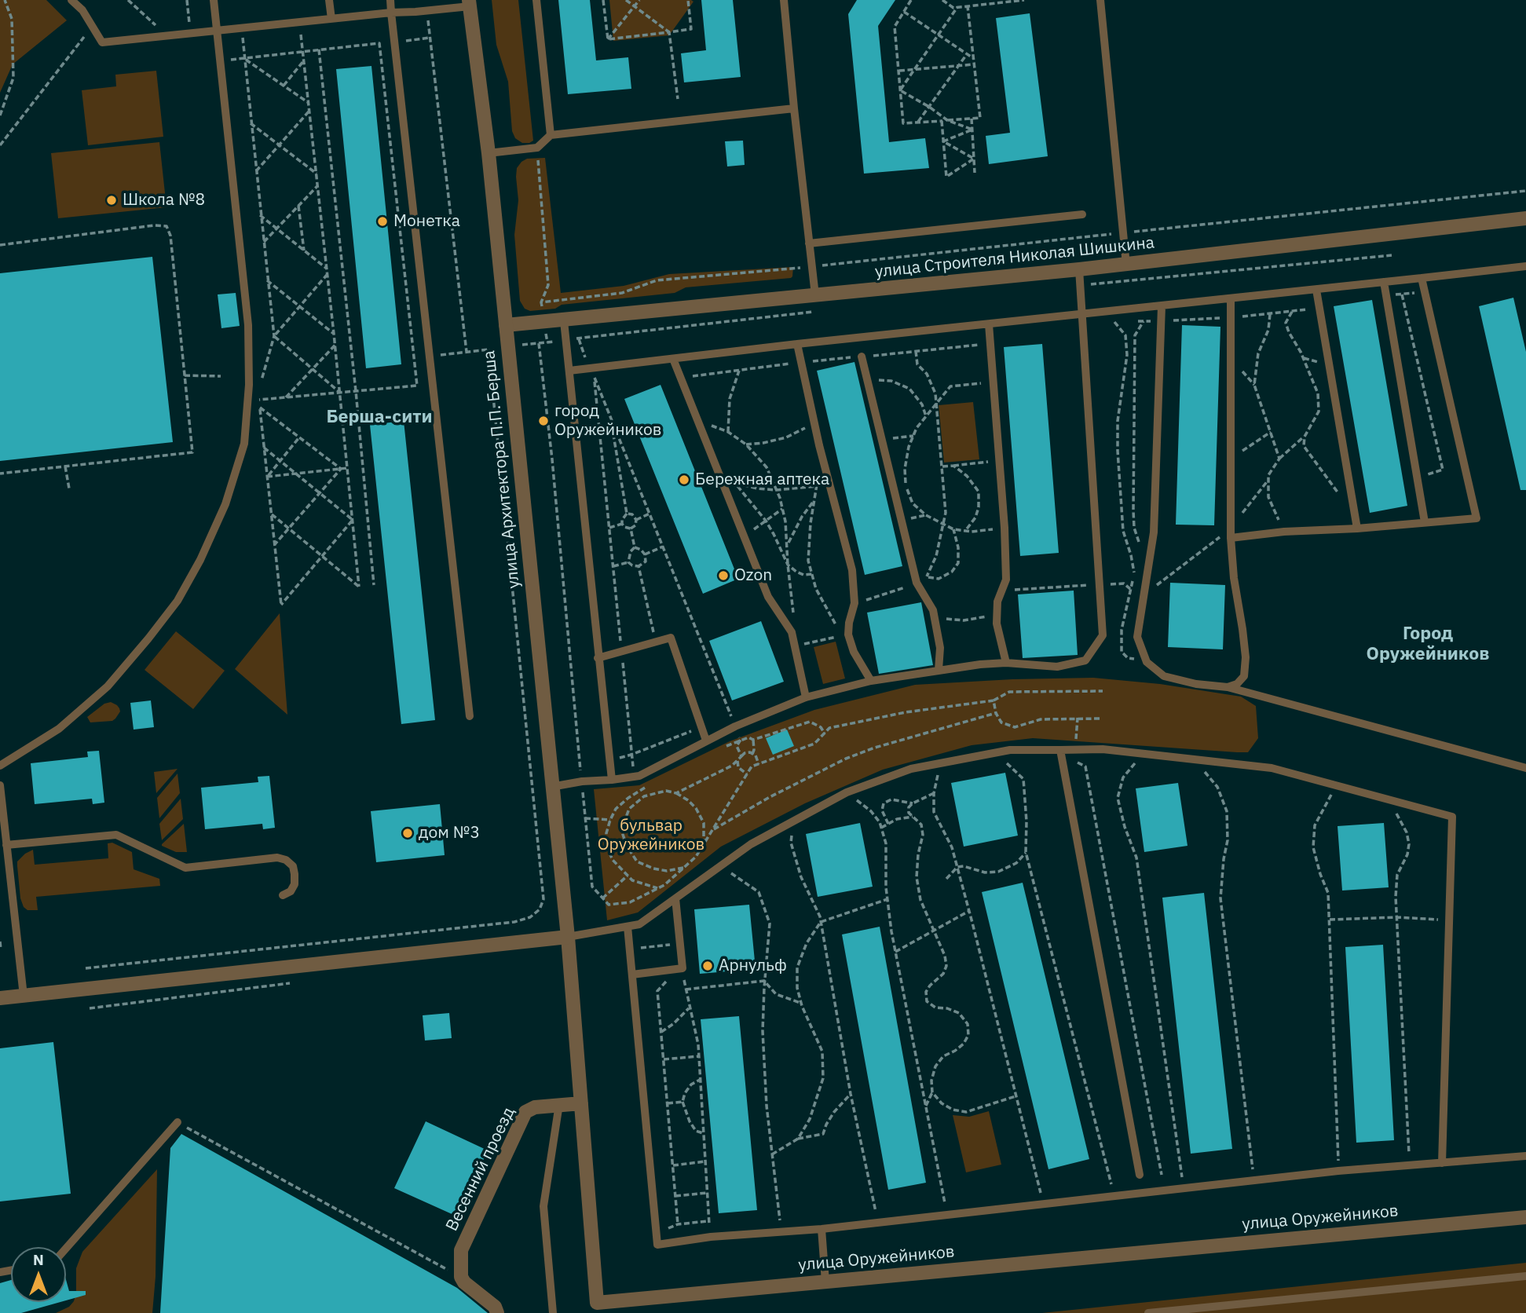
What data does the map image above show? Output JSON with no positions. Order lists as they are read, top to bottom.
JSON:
{
  "streets": {
    "street": [
      "улица Строителя Николая Шишкина",
      "улица Архитектора П.П. Берша",
      "Весенний проезд",
      "улица Оружейников"
    ]
  },
  "crossings": [
    ["улица Строителя Николая Шишкина", "улица Архитектора П.П. Берша"],
    ["улица Архитектора П.П. Берша", "улица Оружейников"],
    ["Весенний проезд", "улица Оружейников"]
  ],
  "districts": ["Берша-сити", "Город Оружейников"],
  "parks": ["бульвар Оружейников"],
  "places": [
    "Школа №8",
    "Монетка",
    "город Оружейников",
    "Бережная аптека",
    "Ozon",
    "дом №3",
    "Арнульф"
  ],
  "north": "top"
}
